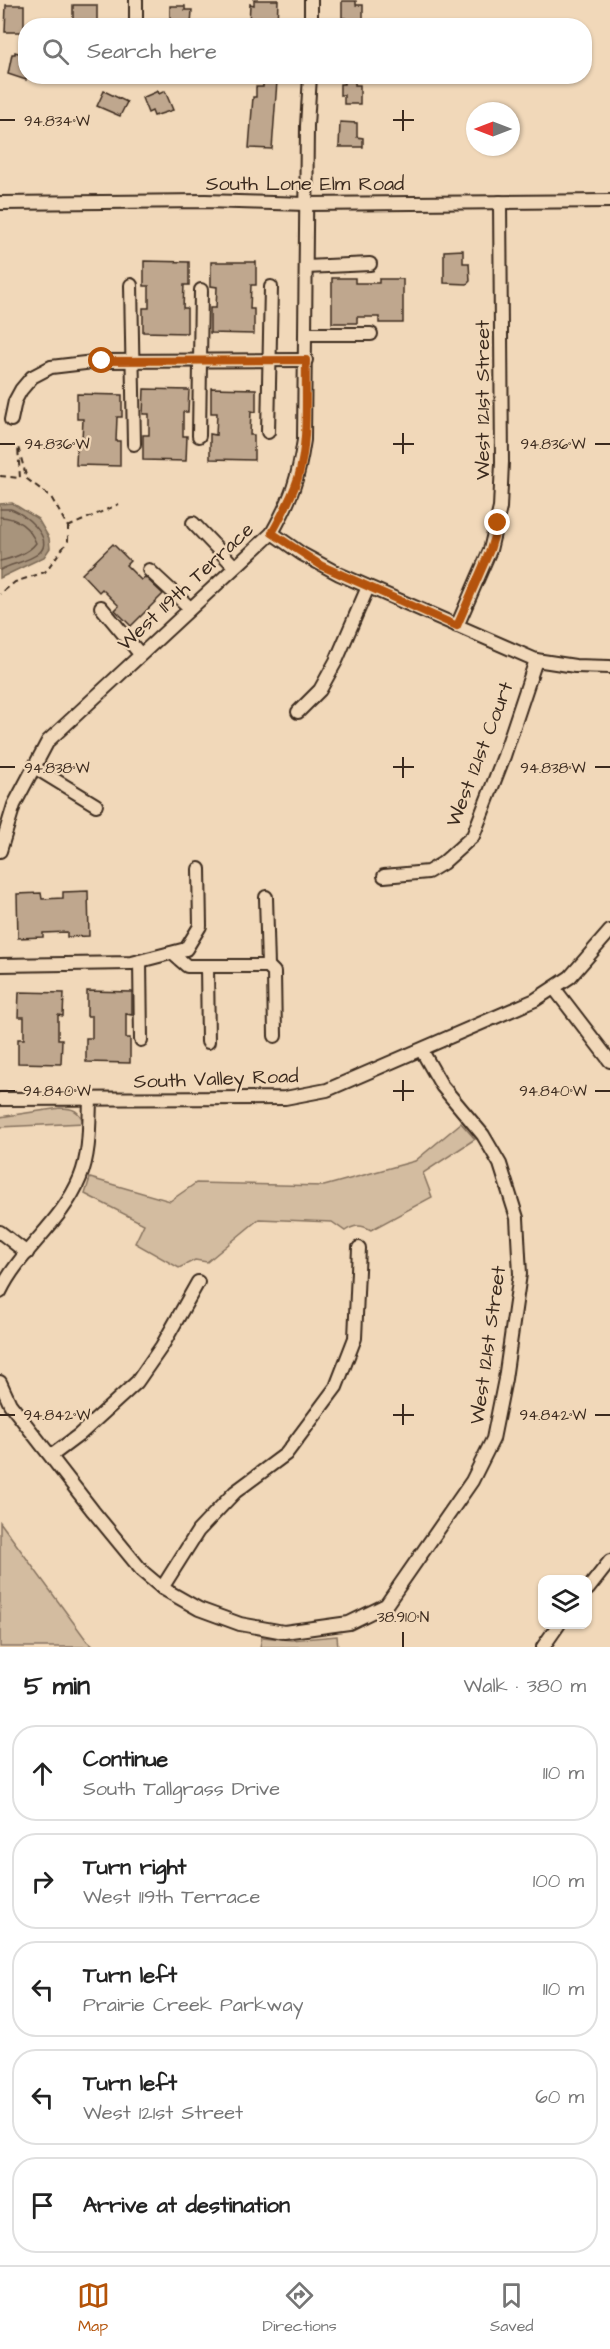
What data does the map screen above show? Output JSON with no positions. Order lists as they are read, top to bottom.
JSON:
{
  "streets": {
    "street": [
      "South Lone Elm Road",
      "West 121st Street",
      "West 119th Terrace",
      "West 121st Court",
      "South Valley Road"
    ]
  },
  "crossings": [
    ["South Lone Elm Road", "West 121st Street"],
    ["South Lone Elm Road", "West 119th Terrace"],
    ["West 121st Street", "South Valley Road"]
  ],
  "north": "left",
  "page": {
    "search": "Search here",
    "heading": ["5 min", "Walk · 380 m"],
    "list": [
      ["Continue", "South Tallgrass Drive", "110 m"],
      ["Turn right", "West 119th Terrace", "100 m"],
      ["Turn left", "Prairie Creek Parkway", "110 m"],
      ["Turn left", "West 121st Street", "60 m"],
      "Arrive at destination"
    ],
    "nav": ["Map", "Directions", "Saved"]
  },
  "coordinates": [
    "94.834°W",
    "94.836°W",
    "94.838°W",
    "94.840°W",
    "94.842°W",
    "38.910°N"
  ]
}
